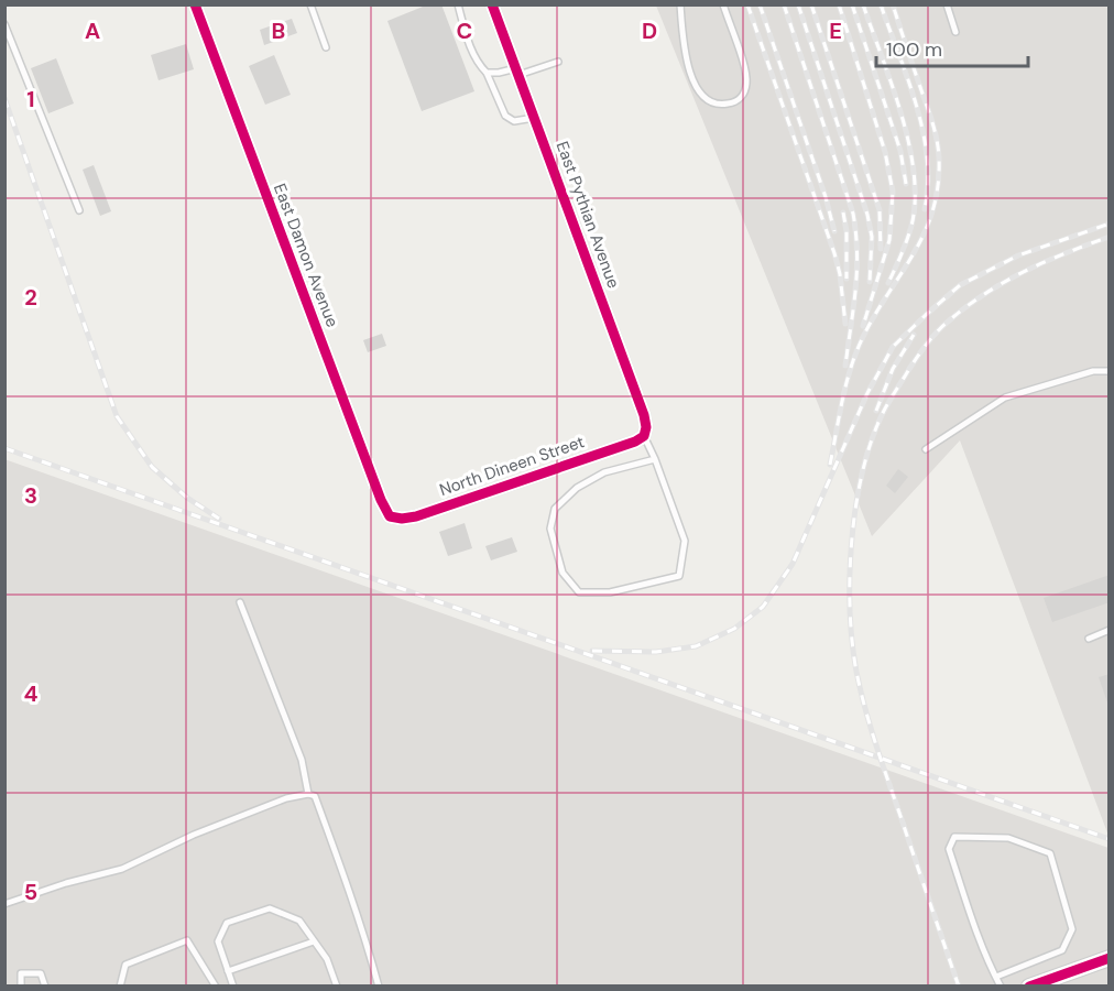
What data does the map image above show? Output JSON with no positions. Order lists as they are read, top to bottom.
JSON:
{
  "streets": {
    "street": ["East Pythian Avenue", "East Damon Avenue", "North Dineen Street"]
  },
  "crossings": [
    ["East Pythian Avenue", "North Dineen Street"],
    ["East Damon Avenue", "North Dineen Street"]
  ],
  "scale_bar": "100 m",
  "grid": {
    "columns": [
      "A",
      "B",
      "C",
      "D",
      "E"
    ],
    "rows": [
      "1",
      "2",
      "3",
      "4",
      "5"
    ]
  }
}
